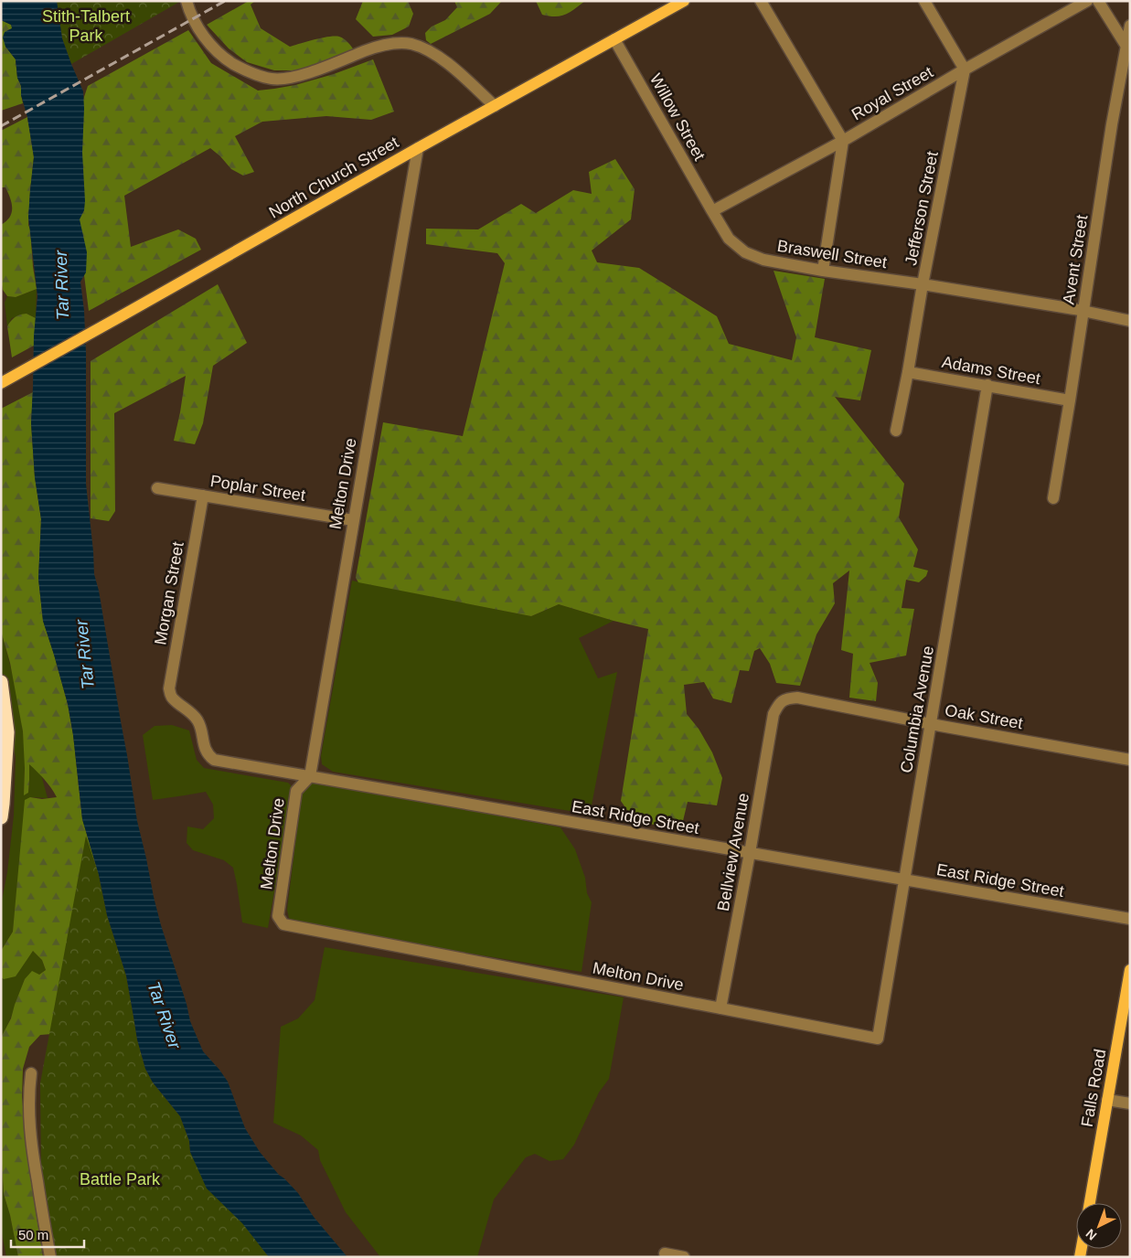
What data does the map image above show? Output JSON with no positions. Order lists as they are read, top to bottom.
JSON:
{
  "streets": {
    "main road": ["North Church Street", "Falls Road"],
    "street": [
      "Royal Street",
      "Willow Street",
      "Jefferson Street",
      "Braswell Street",
      "Avent Street",
      "Adams Street",
      "Melton Drive",
      "Poplar Street",
      "Morgan Street",
      "Columbia Avenue",
      "Oak Street",
      "East Ridge Street",
      "Bellview Avenue"
    ]
  },
  "crossings": [
    ["Royal Street", "Willow Street"],
    ["Royal Street", "Jefferson Street"],
    ["Royal Street", "Braswell Street"],
    ["Willow Street", "North Church Street"],
    ["Willow Street", "Braswell Street"],
    ["North Church Street", "Melton Drive"],
    ["Jefferson Street", "Braswell Street"],
    ["Jefferson Street", "Adams Street"],
    ["Braswell Street", "Avent Street"],
    ["Avent Street", "Adams Street"],
    ["Adams Street", "Columbia Avenue"],
    ["Melton Drive", "Poplar Street"],
    ["Melton Drive", "Columbia Avenue"],
    ["Melton Drive", "East Ridge Street"],
    ["Melton Drive", "Bellview Avenue"],
    ["Poplar Street", "Morgan Street"],
    ["Morgan Street", "East Ridge Street"],
    ["Columbia Avenue", "Oak Street"],
    ["Columbia Avenue", "East Ridge Street"],
    ["Oak Street", "Bellview Avenue"],
    ["East Ridge Street", "Bellview Avenue"]
  ],
  "water": ["Tar River"],
  "parks": ["Stith-Talbert Park", "Battle Park"],
  "scale_bar": "50 m",
  "north": "bottom left"
}
